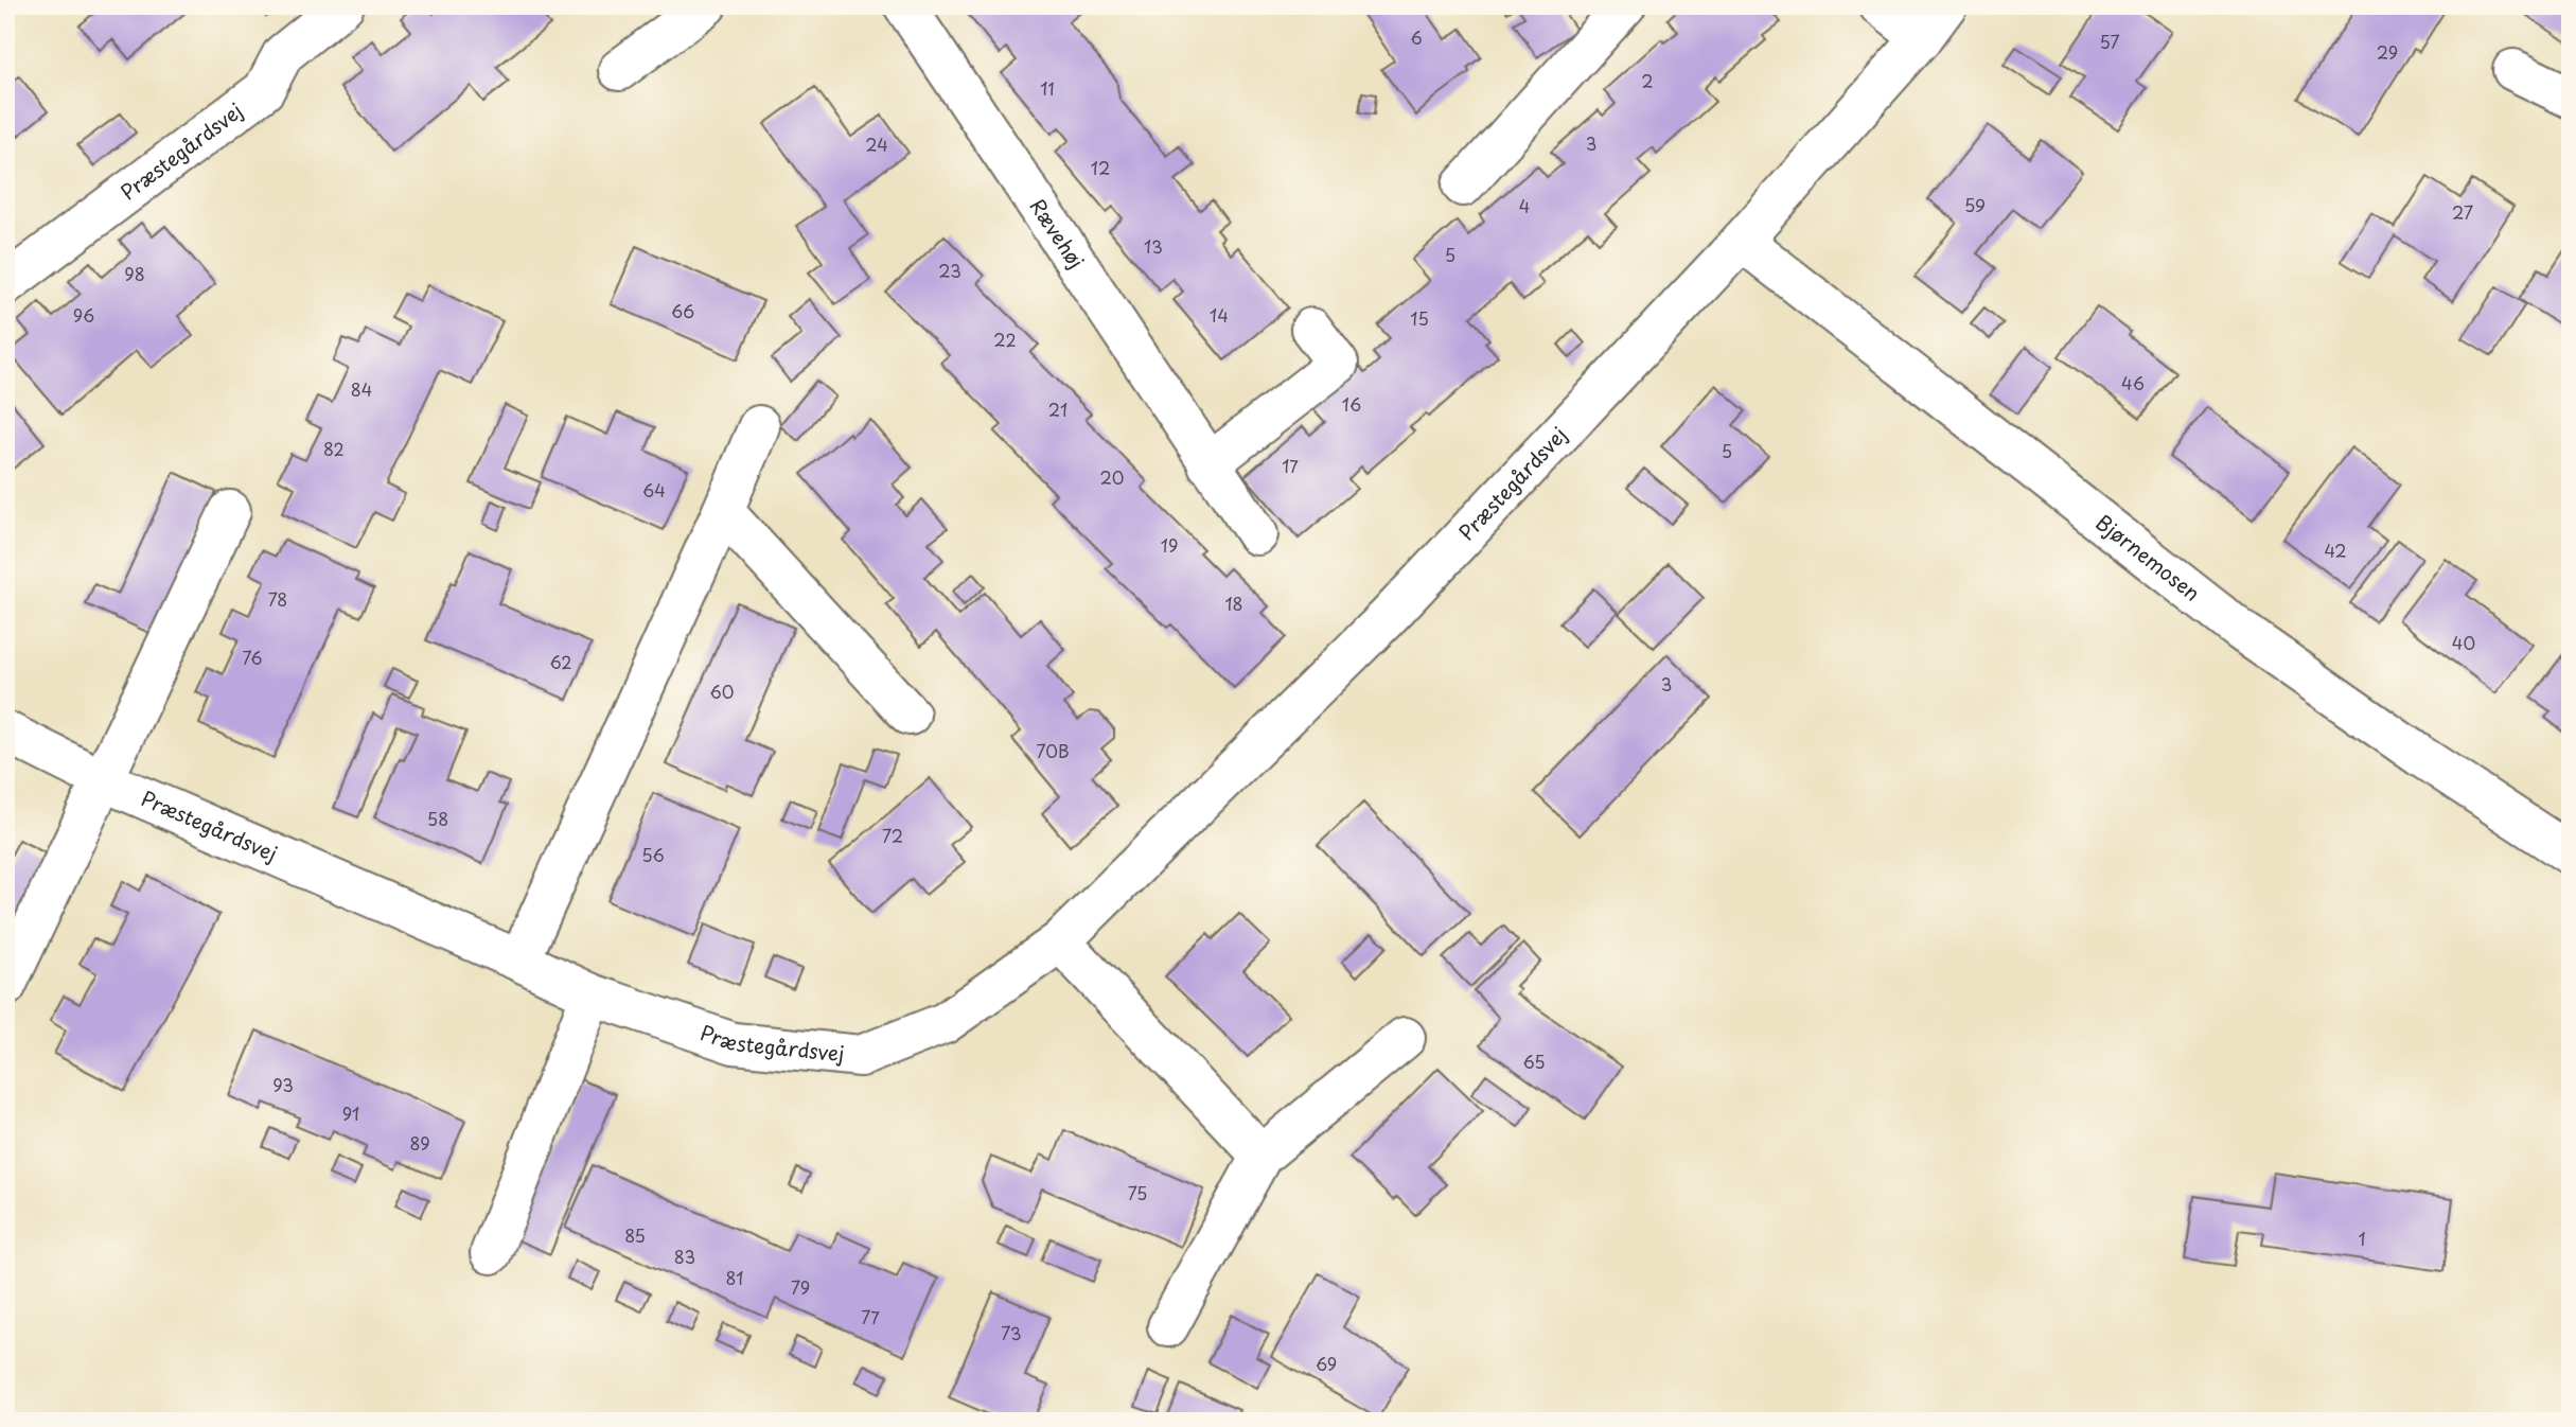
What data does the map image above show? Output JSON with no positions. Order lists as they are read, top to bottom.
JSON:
{
  "streets": {
    "street": ["Præstegårdsvej", "Rævehøj", "Bjørnemosen"]
  },
  "crossings": [
    ["Præstegårdsvej", "Bjørnemosen"]
  ],
  "house_numbers": [
    "6",
    "57",
    "29",
    "2",
    "11",
    "3",
    "24",
    "12",
    "59",
    "4",
    "27",
    "13",
    "5",
    "23",
    "98",
    "66",
    "96",
    "14",
    "15",
    "22",
    "46",
    "84",
    "16",
    "21",
    "82",
    "5",
    "17",
    "20",
    "64",
    "19",
    "42",
    "78",
    "18",
    "40",
    "76",
    "62",
    "3",
    "60",
    "70B",
    "58",
    "72",
    "56",
    "65",
    "93",
    "91",
    "89",
    "75",
    "85",
    "1",
    "83",
    "81",
    "79",
    "77",
    "73",
    "69"
  ]
}
